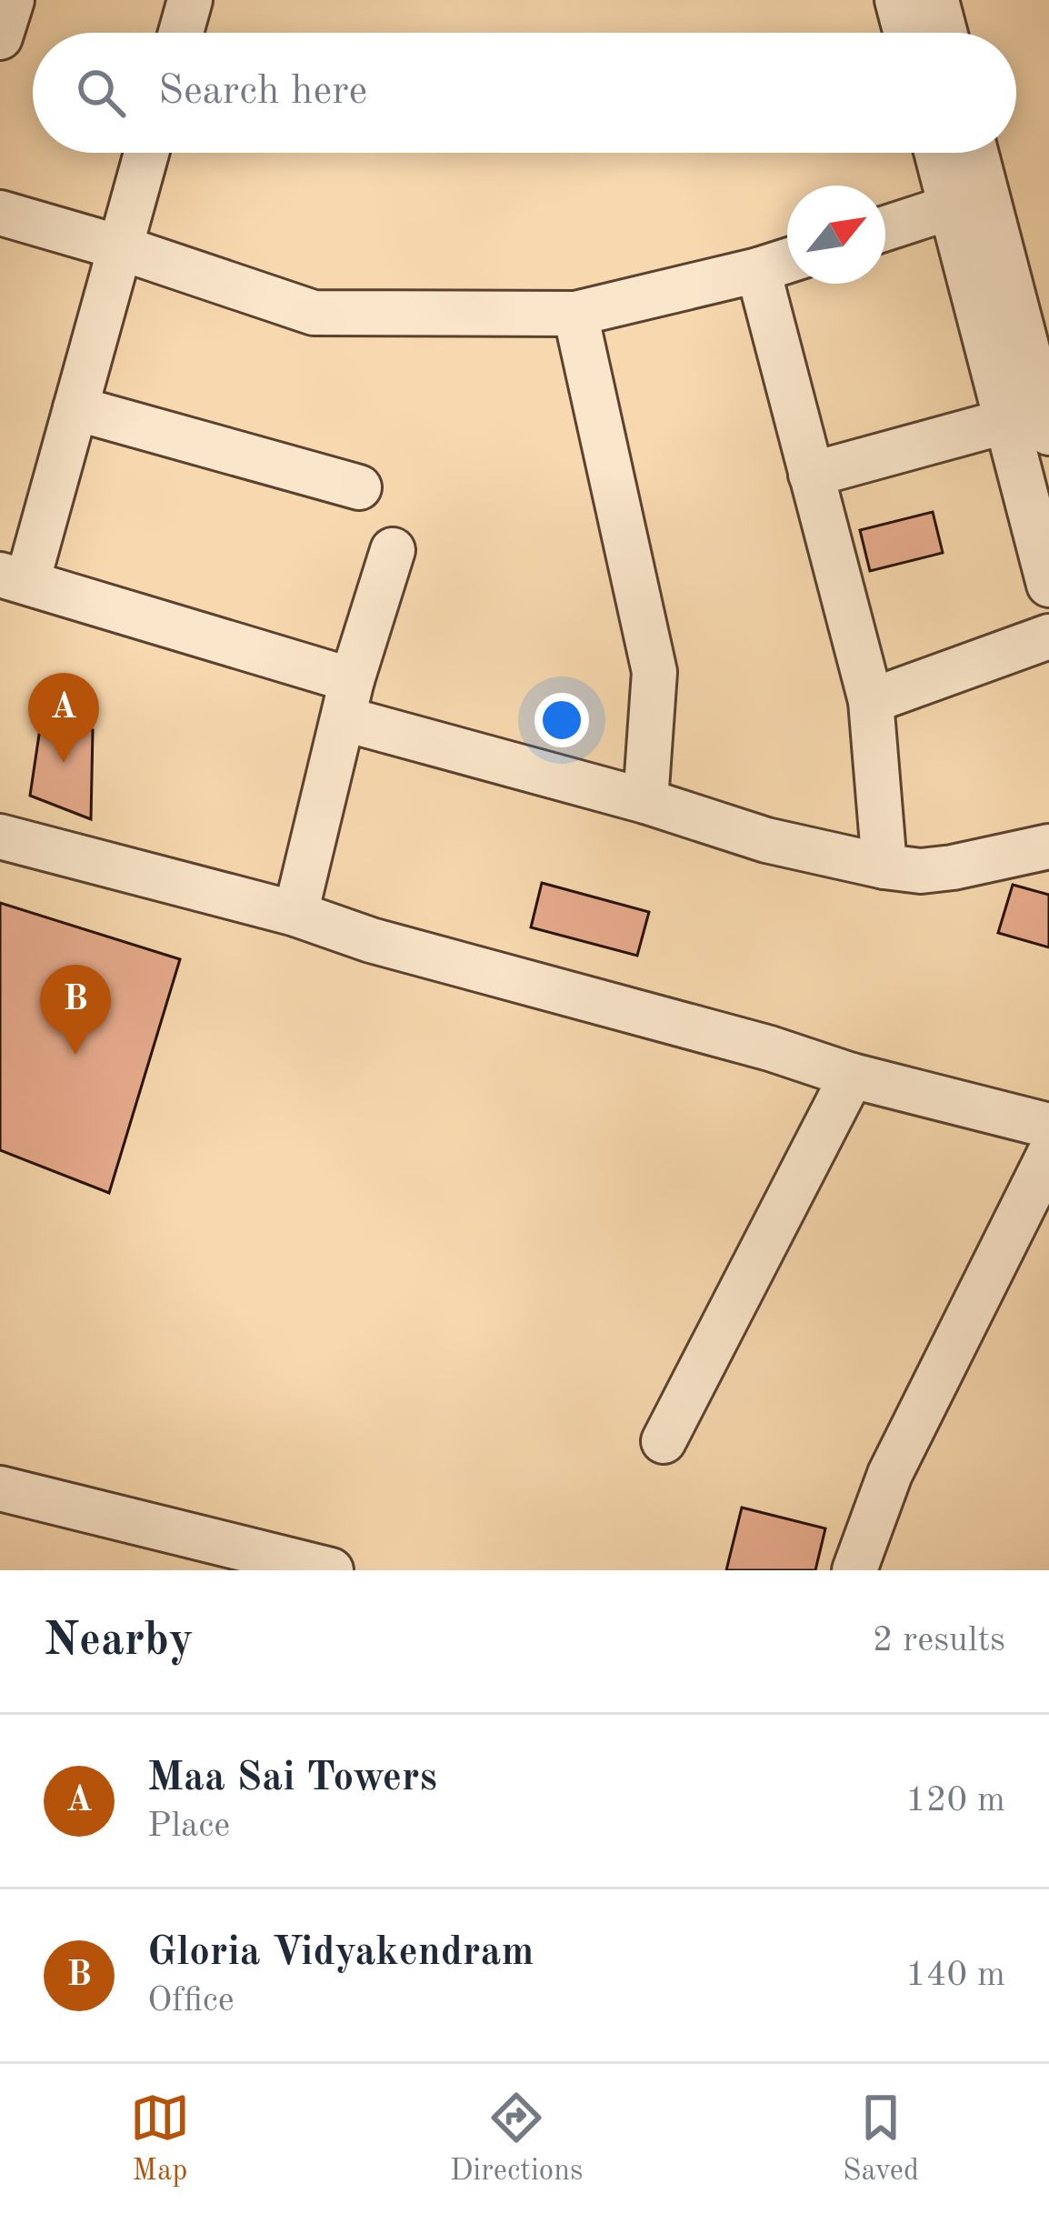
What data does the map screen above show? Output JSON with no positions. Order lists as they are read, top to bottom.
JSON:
{
  "north": "top right",
  "page": {
    "search": "Search here",
    "pins": ["A", "B"],
    "heading": ["Nearby", "2 results"],
    "list": [
      {
        "mark": "A",
        "name": "Maa Sai Towers",
        "note": "Place",
        "value": "120 m"
      },
      {
        "mark": "B",
        "name": "Gloria Vidyakendram",
        "note": "Office",
        "value": "140 m"
      }
    ],
    "nav": ["Map", "Directions", "Saved"]
  }
}
